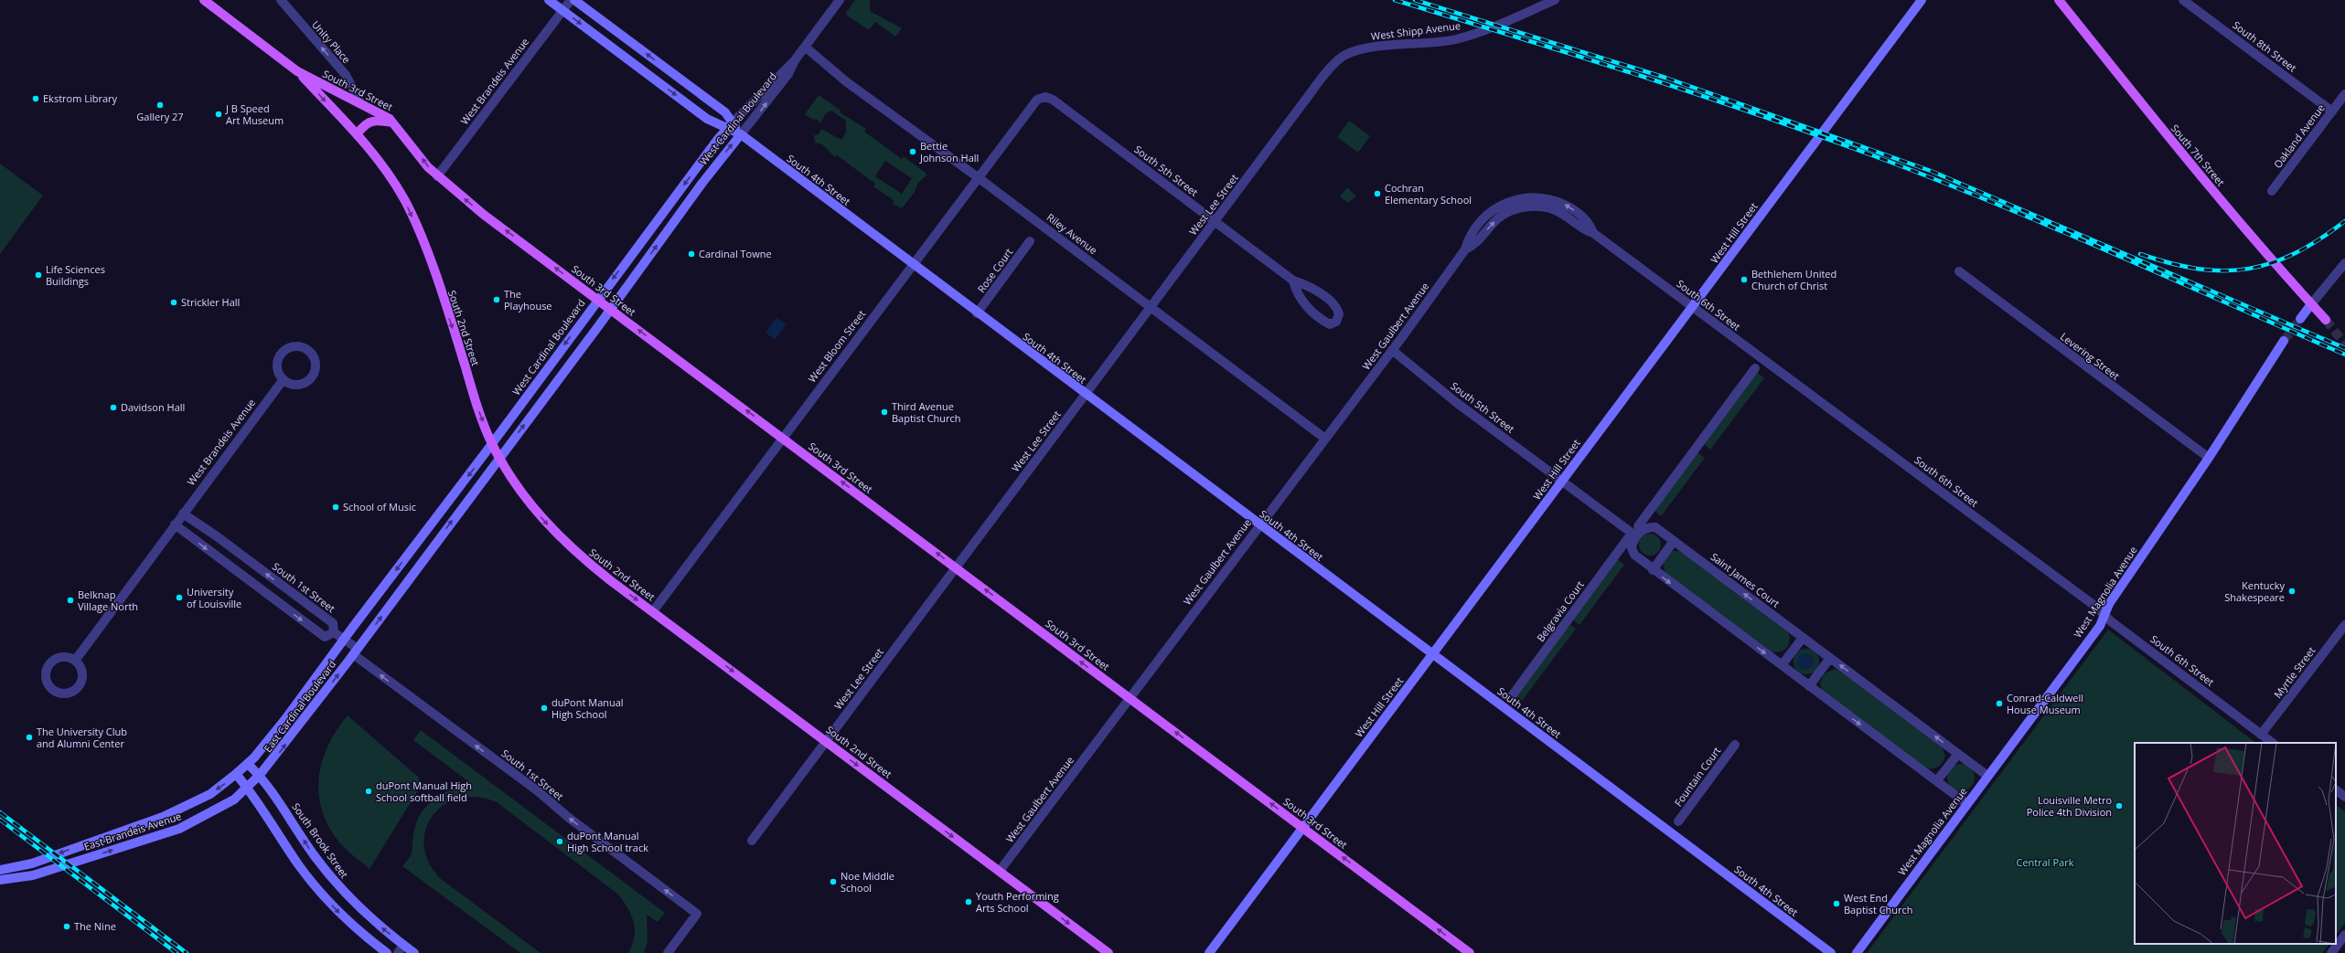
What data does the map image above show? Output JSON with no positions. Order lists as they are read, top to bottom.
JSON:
{
  "streets": {
    "main road": [
      "South 3rd Street",
      "West Cardinal Boulevard",
      "South 7th Street",
      "South 4th Street",
      "West Hill Street",
      "South 2nd Street",
      "West Magnolia Avenue",
      "East Cardinal Boulevard",
      "East Brandeis Avenue",
      "South Brook Street"
    ],
    "street": [
      "West Shipp Avenue",
      "Unity Place",
      "South 8th Street",
      "West Brandeis Avenue",
      "Oakland Avenue",
      "South 5th Street",
      "West Lee Street",
      "Riley Avenue",
      "Rose Court",
      "South 6th Street",
      "West Gaulbert Avenue",
      "West Bloom Street",
      "Levering Street",
      "Saint James Court",
      "South 1st Street",
      "Belgravia Court",
      "Myrtle Street",
      "Fountain Court"
    ]
  },
  "crossings": [
    ["West Shipp Avenue", "West Lee Street"],
    ["Unity Place", "South 3rd Street"],
    ["South 8th Street", "Oakland Avenue"],
    ["West Brandeis Avenue", "South 3rd Street"],
    ["West Brandeis Avenue", "South 4th Street"],
    ["West Brandeis Avenue", "South 1st Street"],
    ["South 3rd Street", "West Cardinal Boulevard"],
    ["South 3rd Street", "West Lee Street"],
    ["South 3rd Street", "West Hill Street"],
    ["South 3rd Street", "West Gaulbert Avenue"],
    ["South 3rd Street", "South 2nd Street"],
    ["South 3rd Street", "West Bloom Street"],
    ["West Cardinal Boulevard", "South 4th Street"],
    ["West Cardinal Boulevard", "Riley Avenue"],
    ["West Cardinal Boulevard", "South 2nd Street"],
    ["West Cardinal Boulevard", "South 1st Street"],
    ["West Cardinal Boulevard", "East Cardinal Boulevard"],
    ["South 5th Street", "West Lee Street"],
    ["South 5th Street", "West Hill Street"],
    ["South 5th Street", "West Gaulbert Avenue"],
    ["South 5th Street", "West Bloom Street"],
    ["South 4th Street", "West Lee Street"],
    ["South 4th Street", "West Hill Street"],
    ["South 4th Street", "Rose Court"],
    ["South 4th Street", "West Gaulbert Avenue"],
    ["South 4th Street", "West Bloom Street"],
    ["West Lee Street", "Riley Avenue"],
    ["West Lee Street", "South 2nd Street"],
    ["West Hill Street", "South 6th Street"],
    ["Riley Avenue", "West Gaulbert Avenue"],
    ["Riley Avenue", "West Bloom Street"],
    ["South 6th Street", "West Gaulbert Avenue"],
    ["South 6th Street", "West Magnolia Avenue"],
    ["South 6th Street", "Myrtle Street"],
    ["West Gaulbert Avenue", "South 2nd Street"],
    ["South 2nd Street", "West Bloom Street"],
    ["Levering Street", "West Magnolia Avenue"],
    ["Saint James Court", "West Magnolia Avenue"],
    ["Saint James Court", "Belgravia Court"],
    ["South 1st Street", "East Cardinal Boulevard"],
    ["East Cardinal Boulevard", "East Brandeis Avenue"],
    ["East Cardinal Boulevard", "South Brook Street"],
    ["East Brandeis Avenue", "South Brook Street"]
  ],
  "one_way": [
    "Unity Place",
    "South 3rd Street",
    "South 2nd Street",
    "South 1st Street"
  ],
  "parks": ["Central Park"],
  "places": [
    "Ekstrom Library",
    "Gallery 27",
    "J B Speed Art Museum",
    "Bettie Johnson Hall",
    "Cochran Elementary School",
    "Cardinal Towne",
    "Life Sciences Buildings",
    "Bethlehem United Church of Christ",
    "The Playhouse",
    "Strickler Hall",
    "Davidson Hall",
    "Third Avenue Baptist Church",
    "School of Music",
    "Kentucky Shakespeare",
    "University of Louisville",
    "Belknap Village North",
    "Conrad-Caldwell House Museum",
    "duPont Manual High School",
    "The University Club and Alumni Center",
    "duPont Manual High School softball field",
    "Louisville Metro Police 4th Division",
    "duPont Manual High School track",
    "Noe Middle School",
    "Youth Performing Arts School",
    "West End Baptist Church",
    "The Nine"
  ]
}
